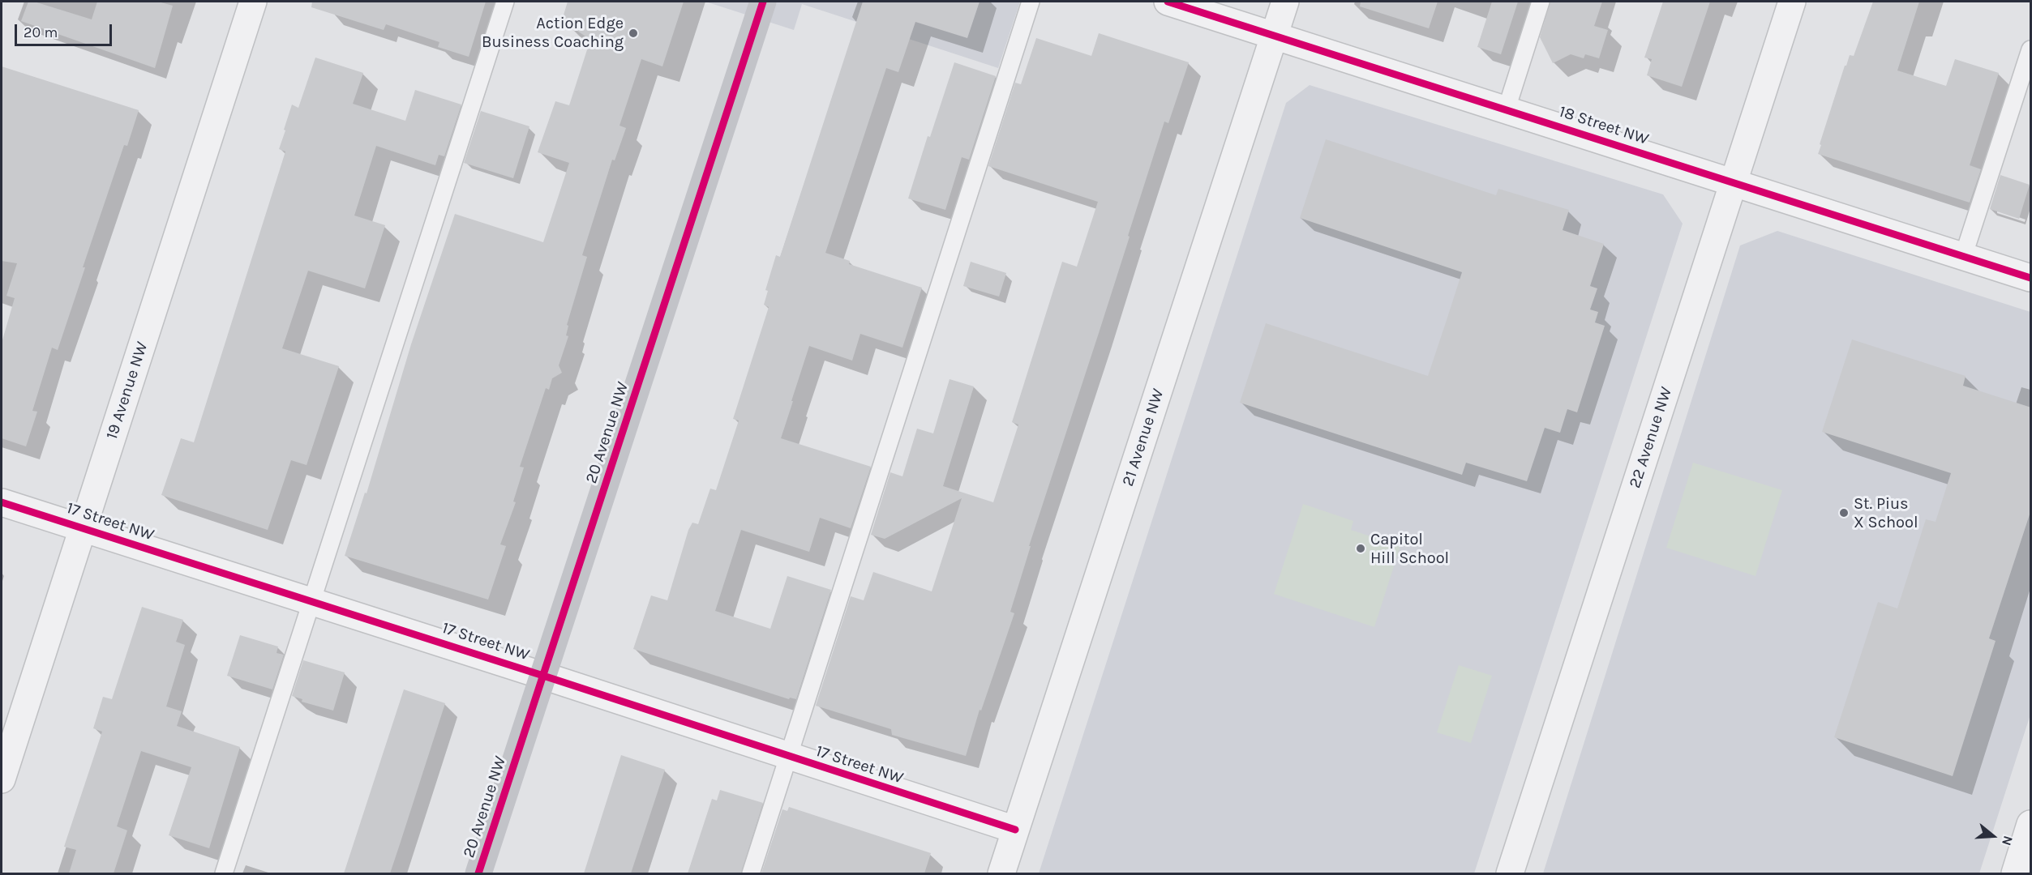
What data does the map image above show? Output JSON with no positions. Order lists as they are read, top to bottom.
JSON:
{
  "streets": {
    "street": [
      "18 Street NW",
      "19 Avenue NW",
      "20 Avenue NW",
      "21 Avenue NW",
      "22 Avenue NW",
      "17 Street NW"
    ]
  },
  "crossings": [
    ["18 Street NW", "21 Avenue NW"],
    ["18 Street NW", "22 Avenue NW"],
    ["19 Avenue NW", "17 Street NW"],
    ["20 Avenue NW", "17 Street NW"],
    ["21 Avenue NW", "17 Street NW"]
  ],
  "places": ["Action Edge Business Coaching", "St. Pius X School", "Capitol Hill School"],
  "scale_bar": "20 m",
  "north": "right"
}
